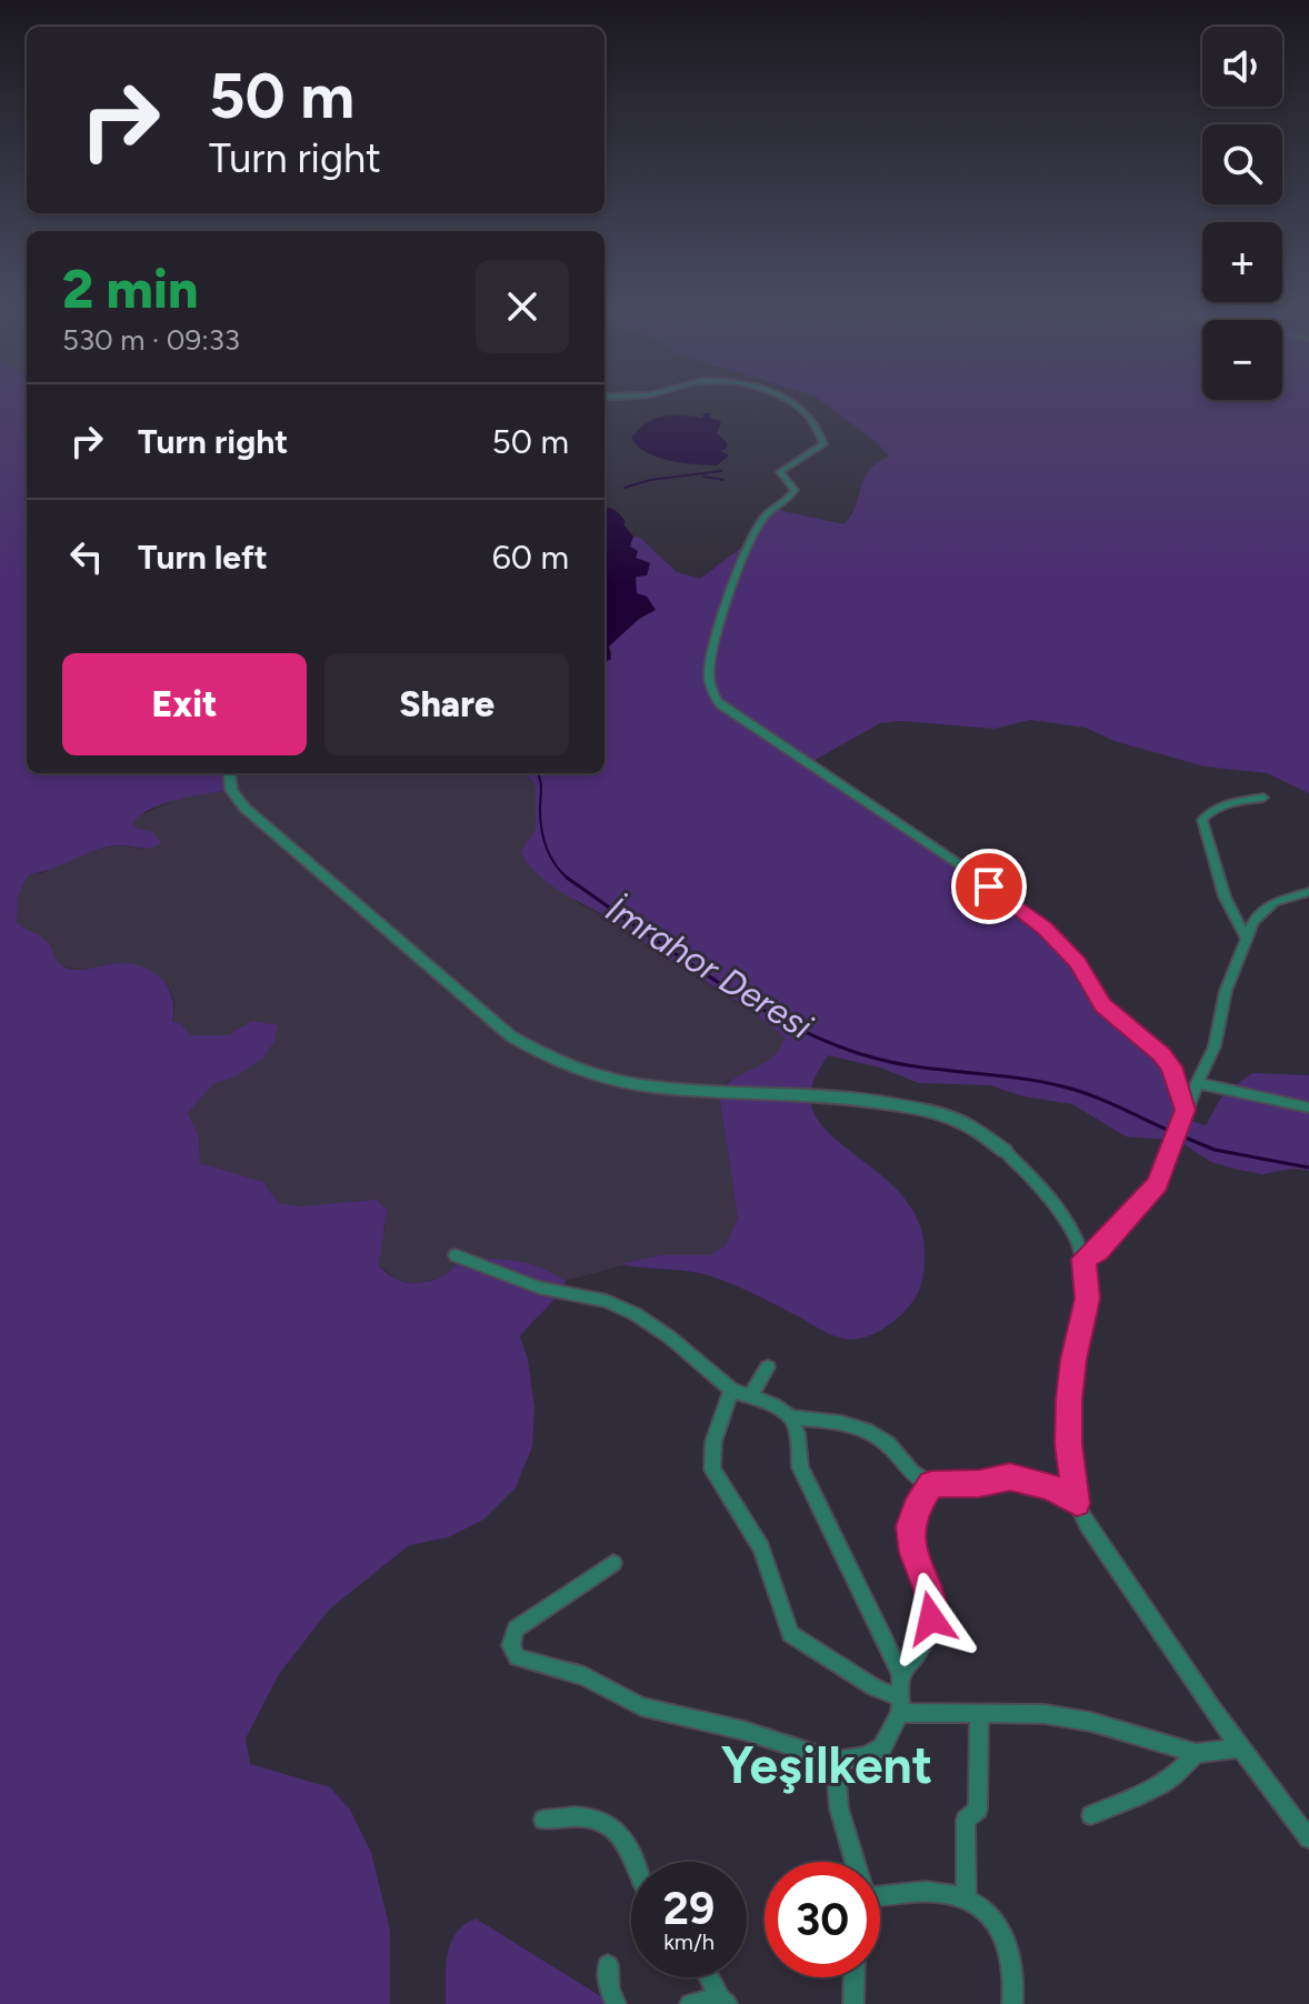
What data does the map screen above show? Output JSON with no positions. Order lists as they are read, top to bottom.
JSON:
{
  "districts": ["Yeşilkent"],
  "water": ["İmrahor Deresi"],
  "page": {
    "map_buttons": ["+", "−"],
    "turn": ["50 m", "Turn right"],
    "heading": ["2 min", "530 m · 09:33"],
    "list": [
      {
        "name": "Turn right",
        "value": "50 m"
      },
      {
        "name": "Turn left",
        "value": "60 m"
      }
    ],
    "buttons": ["Exit", "Share"],
    "speed": "29 km/h",
    "limit": "30"
  }
}
